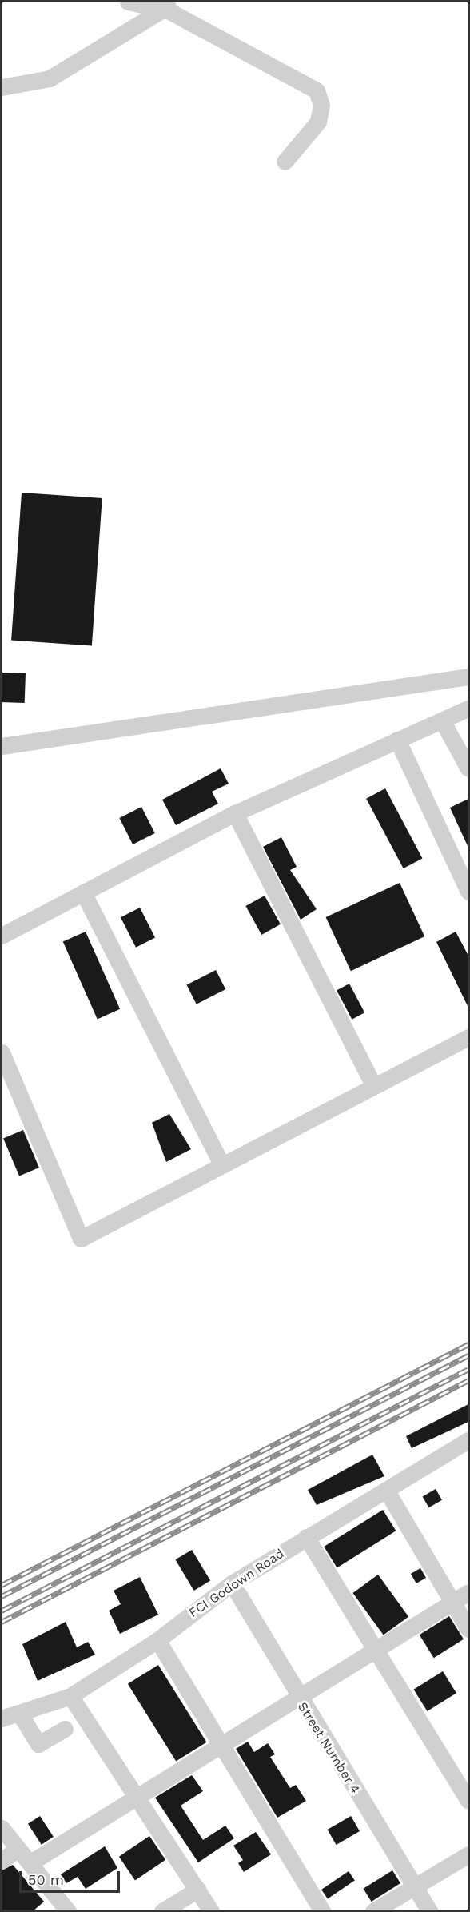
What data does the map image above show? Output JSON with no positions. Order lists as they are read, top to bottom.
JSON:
{
  "streets": {
    "street": ["FCI Godown Road", "Street Number 4"]
  },
  "crossings": [
    ["FCI Godown Road", "Street Number 4"]
  ],
  "scale_bar": "50 m"
}
